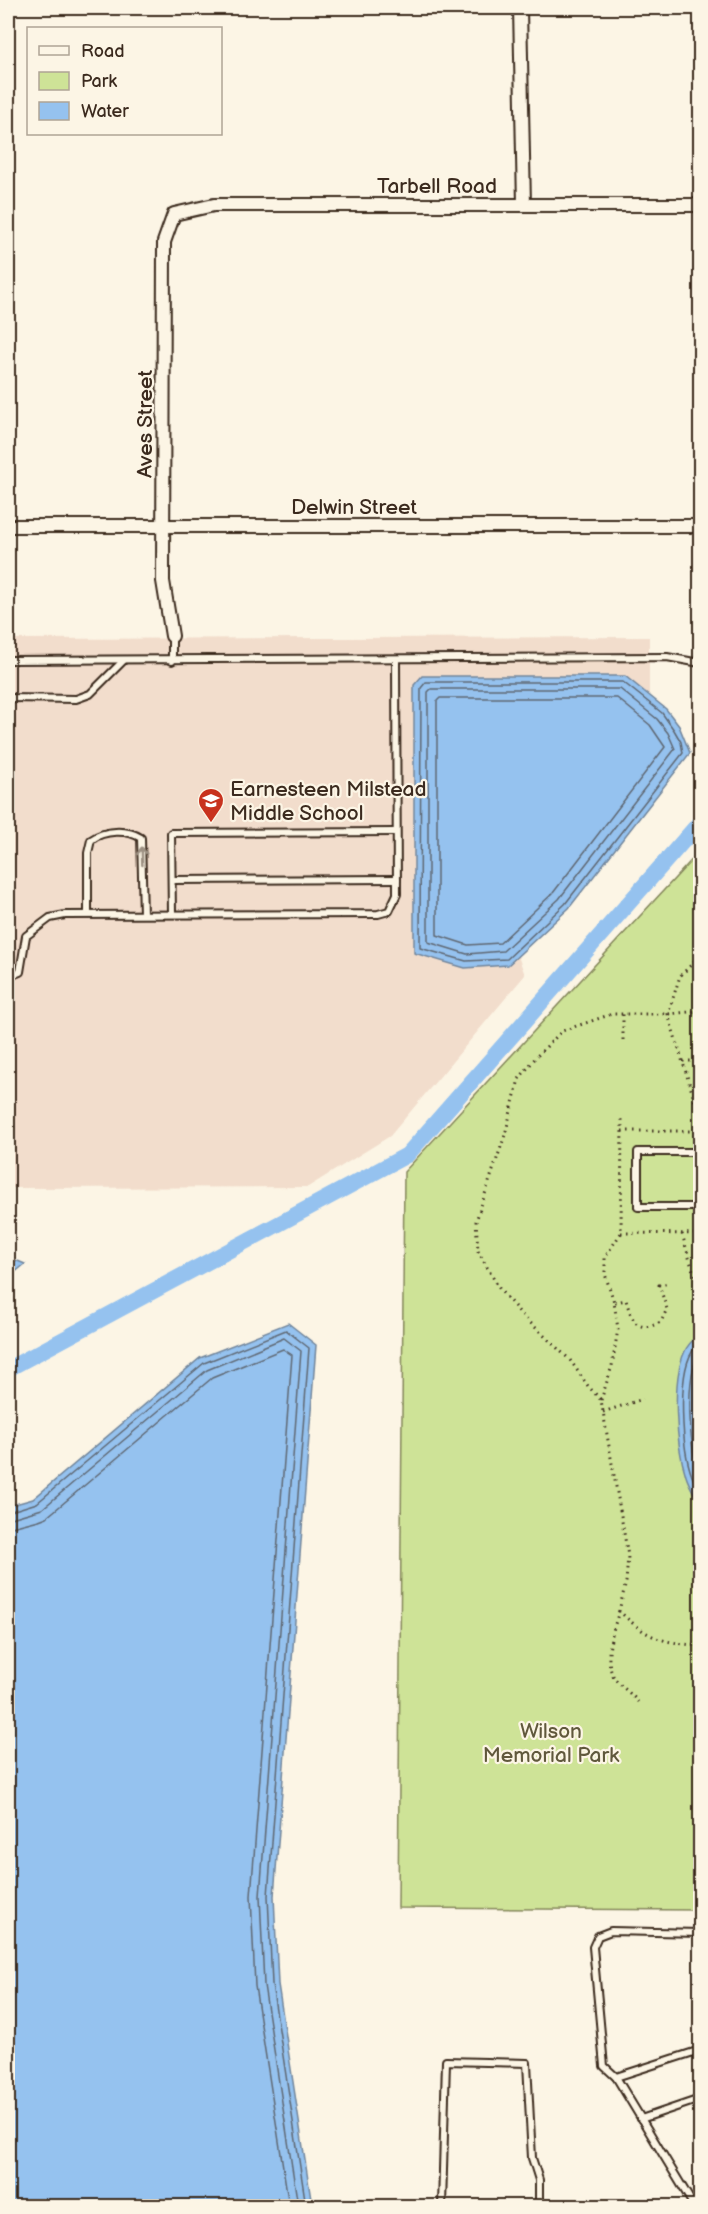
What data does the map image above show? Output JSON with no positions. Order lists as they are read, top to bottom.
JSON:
{
  "streets": {
    "street": ["Tarbell Road", "Aves Street", "Delwin Street"]
  },
  "crossings": [
    ["Tarbell Road", "Aves Street"],
    ["Aves Street", "Delwin Street"]
  ],
  "parks": ["Wilson Memorial Park"],
  "places": {
    "school or university": ["Earnesteen Milstead Middle School"]
  },
  "legend": ["Road", "Park", "Water"]
}
